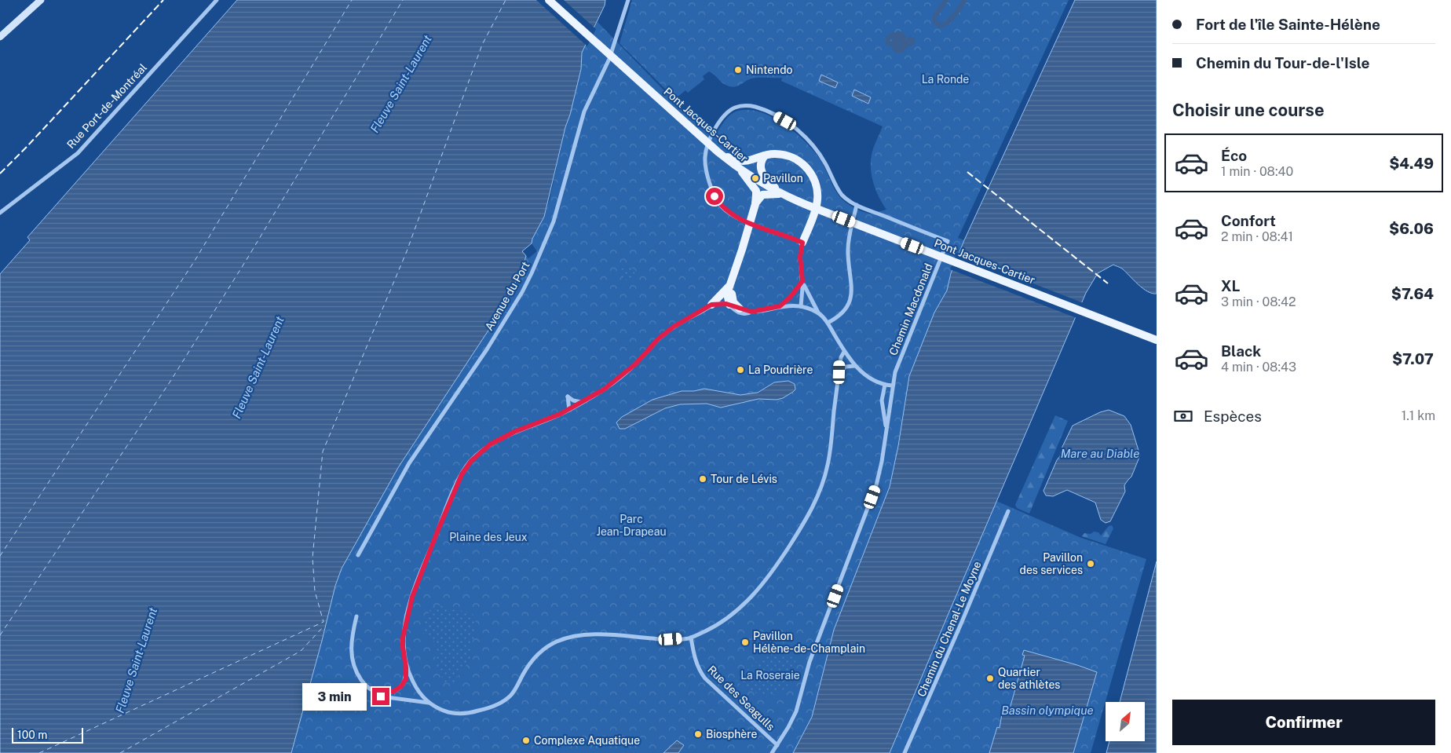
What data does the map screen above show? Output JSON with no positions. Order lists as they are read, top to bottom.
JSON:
{
  "streets": {
    "main road": ["Pont Jacques-Cartier"],
    "street": [
      "Rue Port-de-Montréal",
      "Avenue du Port",
      "Chemin Macdonald",
      "Chemin du Chenal-Le Moyne",
      "Rue des Seagulls"
    ]
  },
  "crossings": [
    ["Chemin Macdonald", "Rue des Seagulls"]
  ],
  "water": ["Fleuve Saint-Laurent", "Mare au Diable", "Bassin olympique"],
  "parks": [
    "La Ronde",
    "Parc Jean-Drapeau",
    "Plaine des Jeux",
    "La Roseraie"
  ],
  "places": [
    "Nintendo",
    "Pavillon",
    "La Poudrière",
    "Tour de Lévis",
    "Pavillon des services",
    "Pavillon Hélène-de-Champlain",
    "Quartier des athlètes",
    "Biosphère",
    "Complexe Aquatique"
  ],
  "scale_bar": "100 m",
  "north": "top right",
  "page": {
    "banner": ["Fort de l'île Sainte-Hélène", "Chemin du Tour-de-l'Isle"],
    "heading": "Choisir une course",
    "list": [
      {
        "name": "Éco",
        "note": "1 min · 08:40",
        "value": "$4.49"
      },
      {
        "name": "Confort",
        "note": "2 min · 08:41",
        "value": "$6.06"
      },
      {
        "name": "XL",
        "note": "3 min · 08:42",
        "value": "$7.64"
      },
      {
        "name": "Black",
        "note": "4 min · 08:43",
        "value": "$7.07"
      }
    ],
    "pay": ["Espèces", "1.1 km"],
    "bubble": "3 min",
    "buttons": "Confirmer",
    "scale": "100 m"
  }
}
